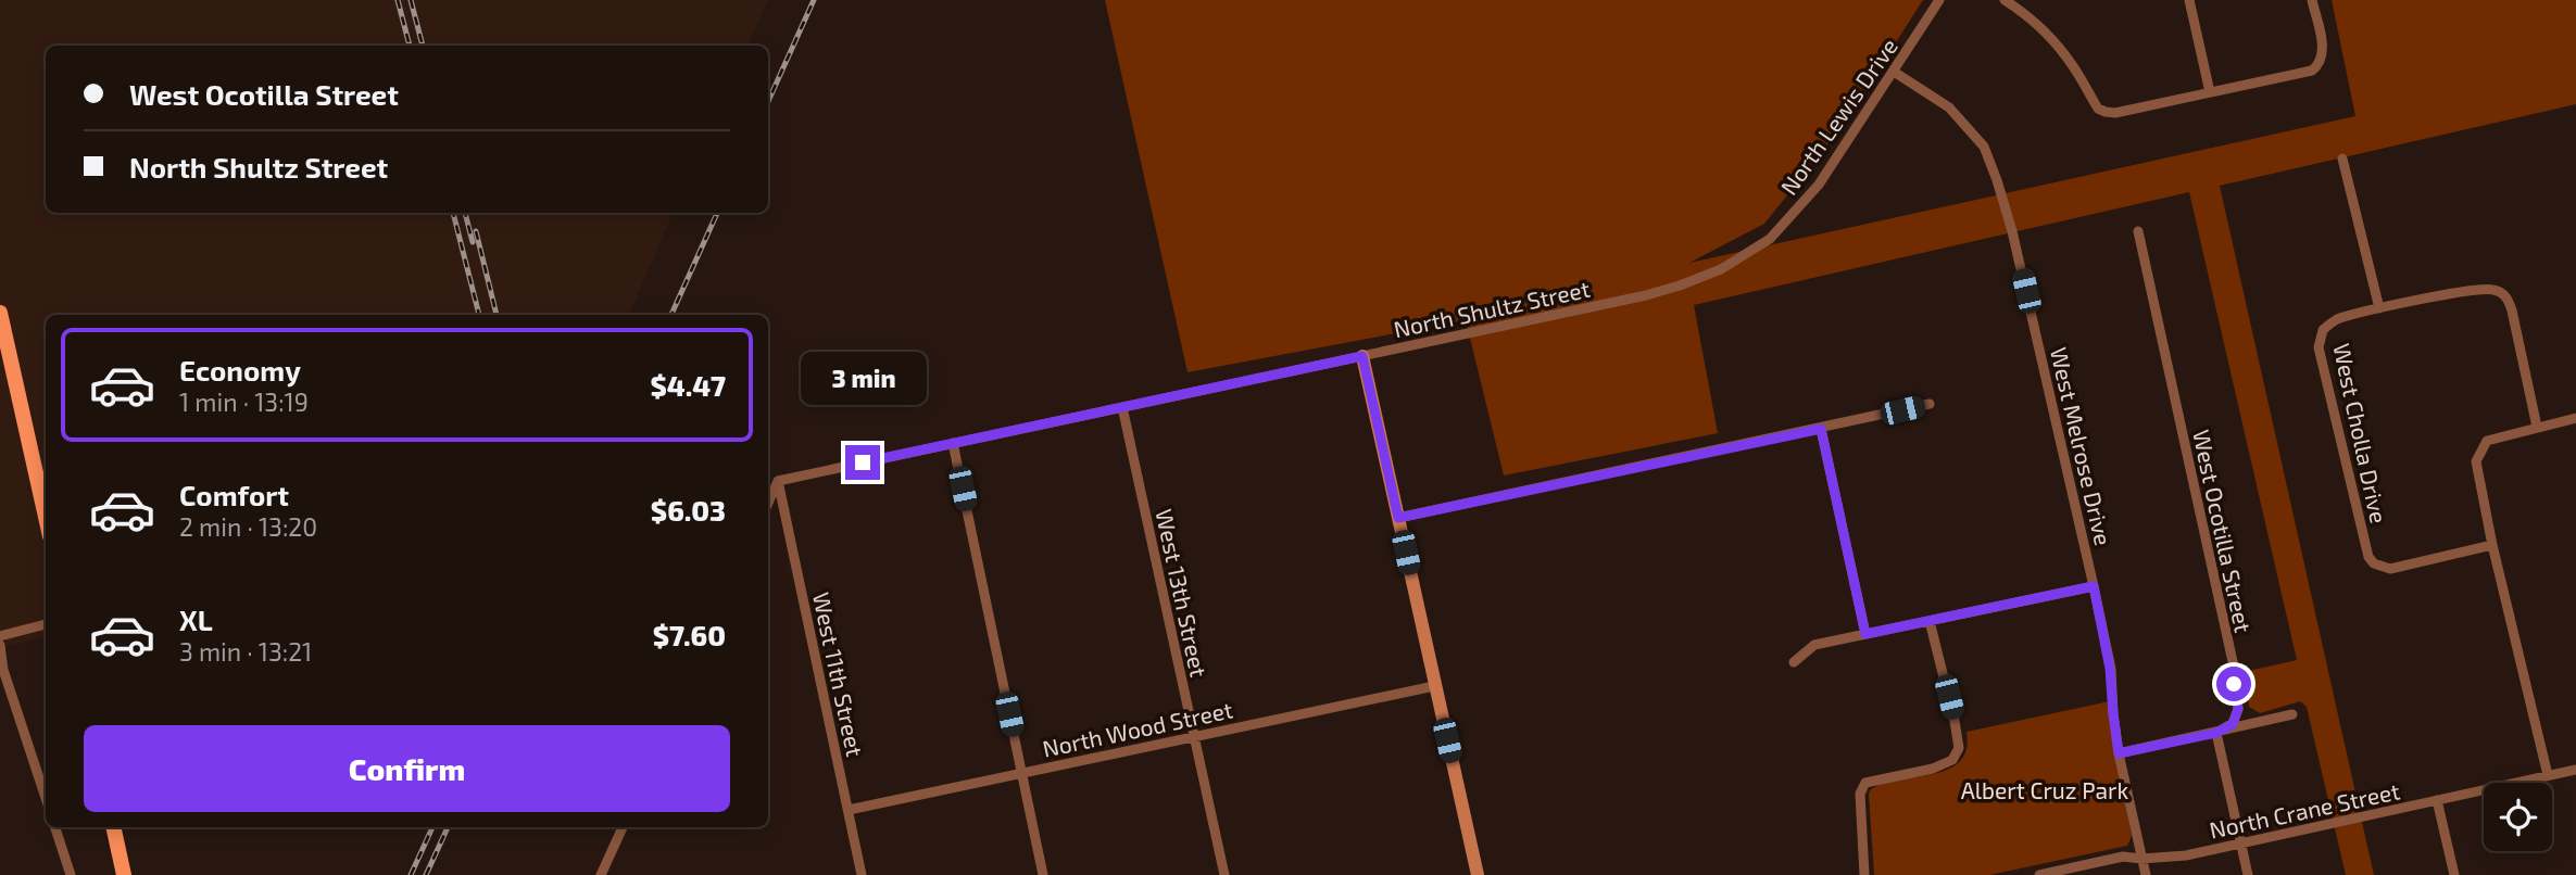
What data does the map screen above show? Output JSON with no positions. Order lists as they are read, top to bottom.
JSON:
{
  "streets": {
    "street": [
      "North Lewis Drive",
      "North Shultz Street",
      "West Cholla Drive",
      "West Melrose Drive",
      "West Ocotilla Street",
      "West 13th Street",
      "West 11th Street",
      "North Wood Street",
      "North Crane Street"
    ]
  },
  "crossings": [
    ["North Lewis Drive", "North Shultz Street"],
    ["North Lewis Drive", "West Melrose Drive"],
    ["North Shultz Street", "West 13th Street"],
    ["North Shultz Street", "West 11th Street"],
    ["West Melrose Drive", "North Crane Street"],
    ["West 13th Street", "North Wood Street"],
    ["West 11th Street", "North Wood Street"]
  ],
  "parks": ["Albert Cruz Park"],
  "page": {
    "banner": ["West Ocotilla Street", "North Shultz Street"],
    "list": [
      {
        "name": "Economy",
        "note": "1 min · 13:19",
        "value": "$4.47"
      },
      {
        "name": "Comfort",
        "note": "2 min · 13:20",
        "value": "$6.03"
      },
      {
        "name": "XL",
        "note": "3 min · 13:21",
        "value": "$7.60"
      }
    ],
    "bubble": "3 min",
    "buttons": "Confirm"
  }
}
